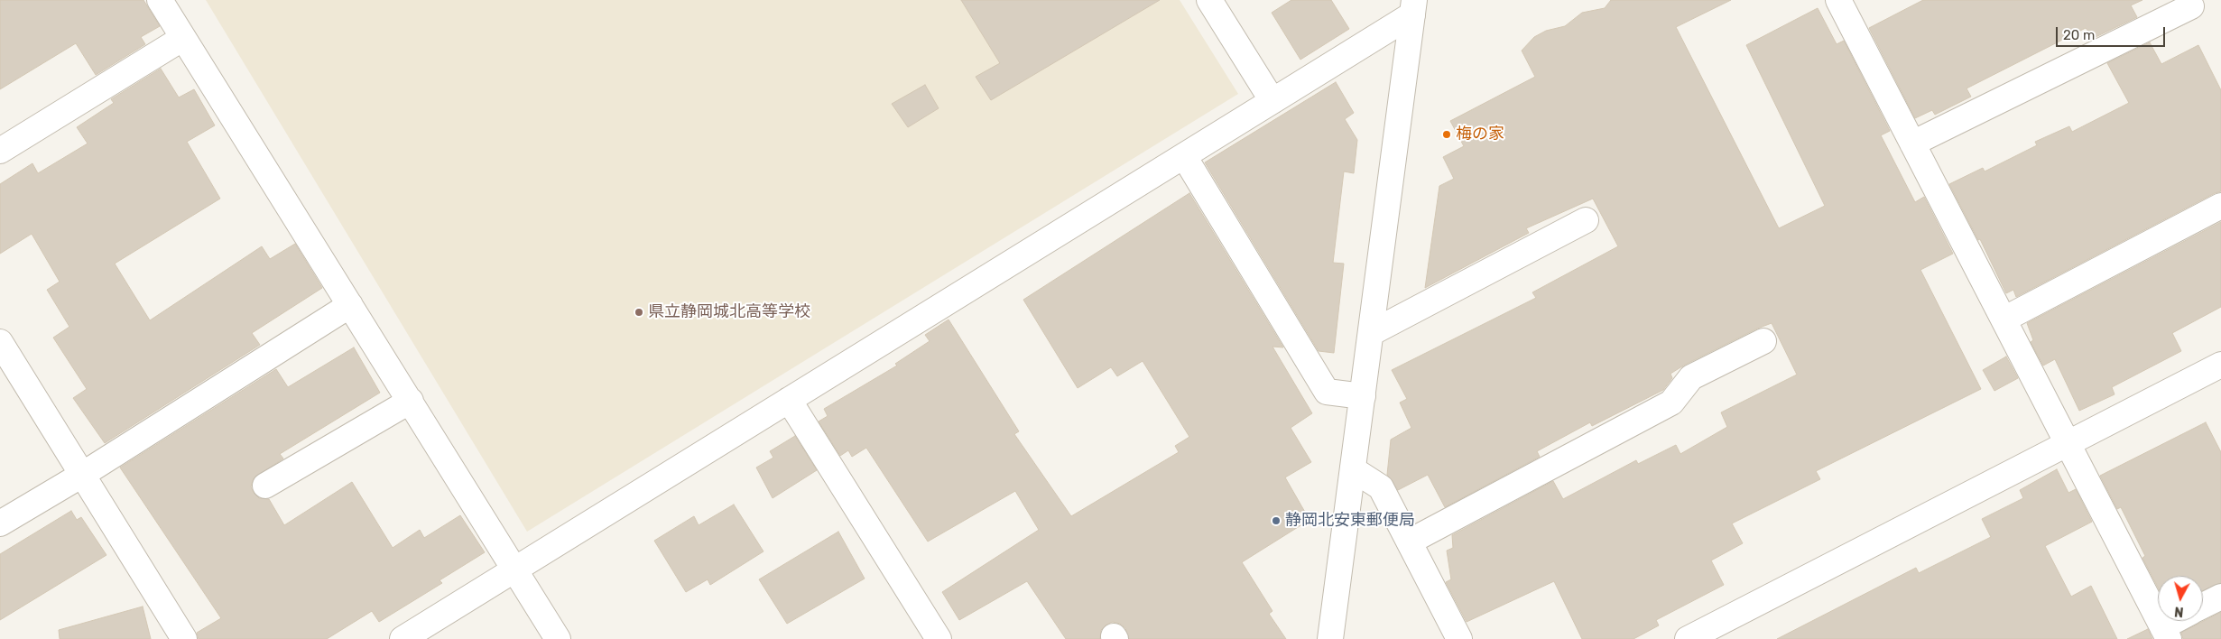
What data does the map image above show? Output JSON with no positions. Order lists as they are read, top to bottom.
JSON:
{
  "places": ["梅の家", "県立静岡城北高等学校", "静岡北安東郵便局"],
  "scale_bar": "20 m",
  "north": "bottom"
}
